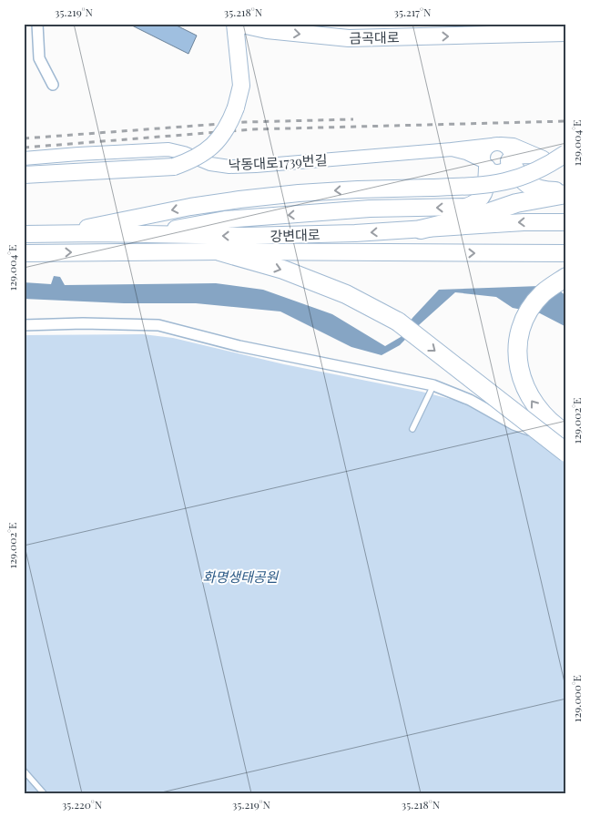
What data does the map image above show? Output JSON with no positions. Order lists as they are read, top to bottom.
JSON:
{
  "streets": {
    "main road": ["금곡대로", "강변대로"],
    "street": ["낙동대로1739번길"]
  },
  "one_way": ["금곡대로"],
  "parks": ["화명생태공원"],
  "coordinates": [
    "35.219°N",
    "35.218°N",
    "35.217°N",
    "129.004°E",
    "129.002°E",
    "129.000°E",
    "35.220°N"
  ]
}
